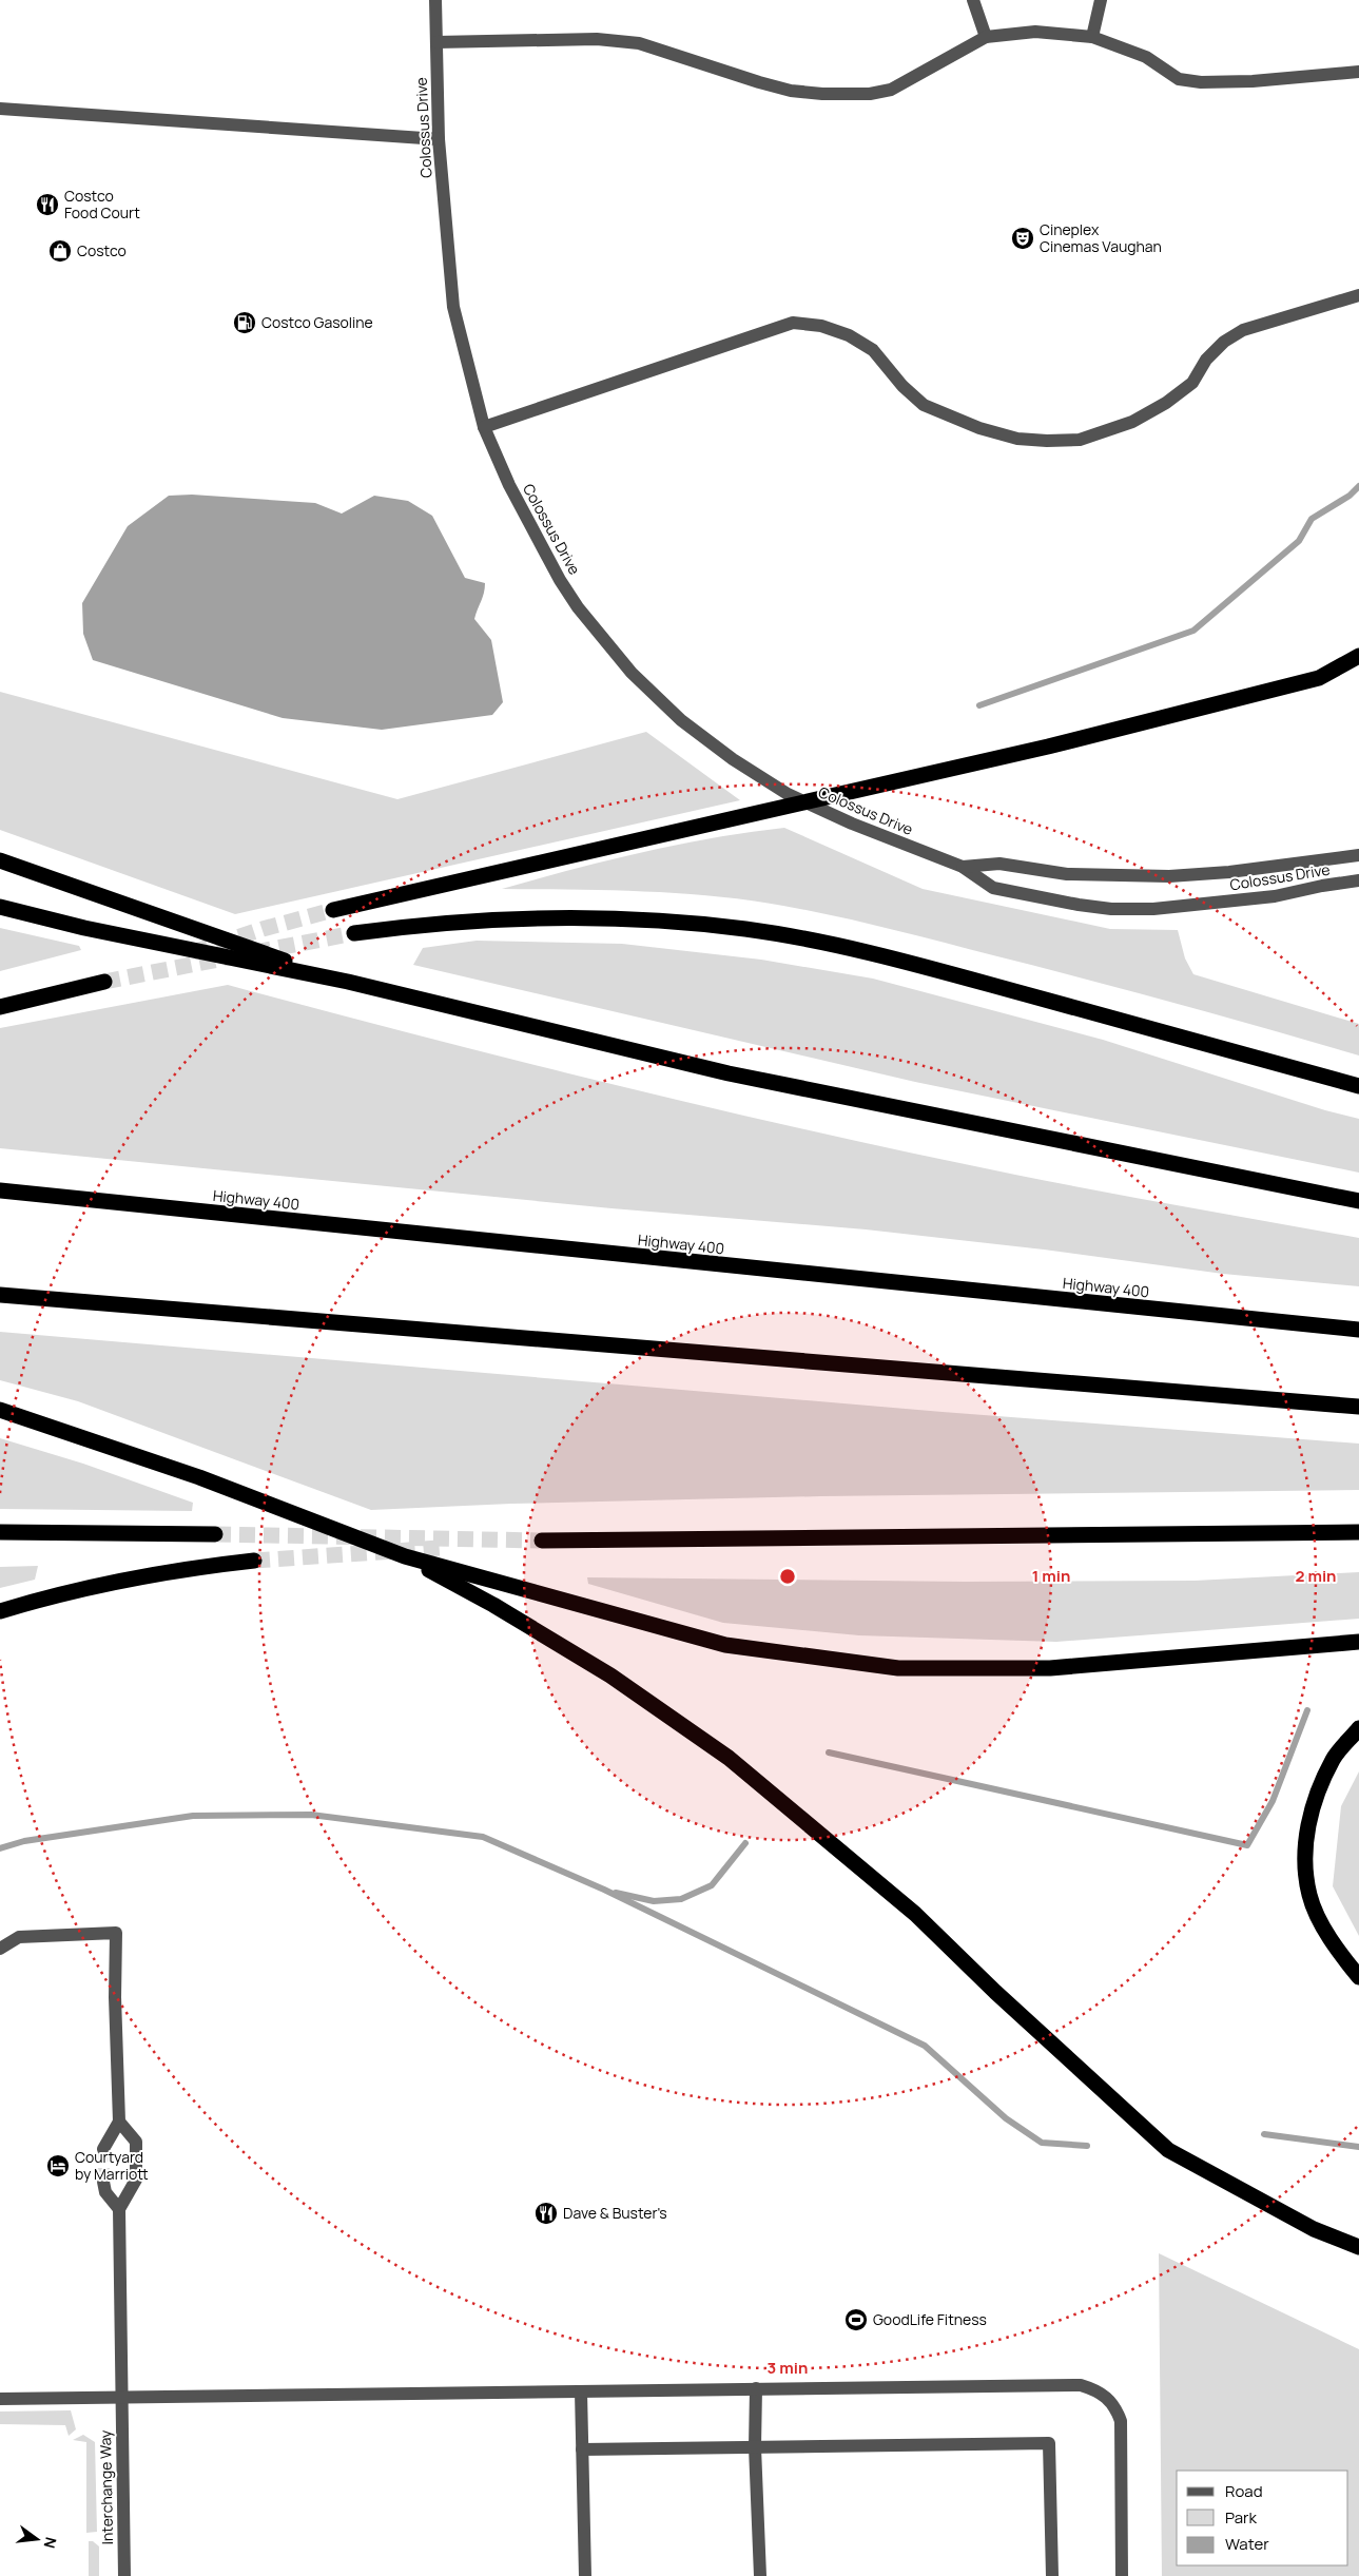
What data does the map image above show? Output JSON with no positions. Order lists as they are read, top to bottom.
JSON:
{
  "streets": {
    "highway": ["Highway 400"],
    "street": ["Colossus Drive", "Interchange Way"]
  },
  "places": {
    "restaurant": ["Costco Food Court", "Dave & Buster's"],
    "theatre": ["Cineplex Cinemas Vaughan"],
    "shop": ["Costco"],
    "fuel station": ["Costco Gasoline"],
    "hotel": ["Courtyard by Marriott"],
    "sports": ["GoodLife Fitness"]
  },
  "legend": ["Road", "Park", "Water"],
  "north": "right",
  "rings": ["1 min", "2 min", "3 min"]
}
